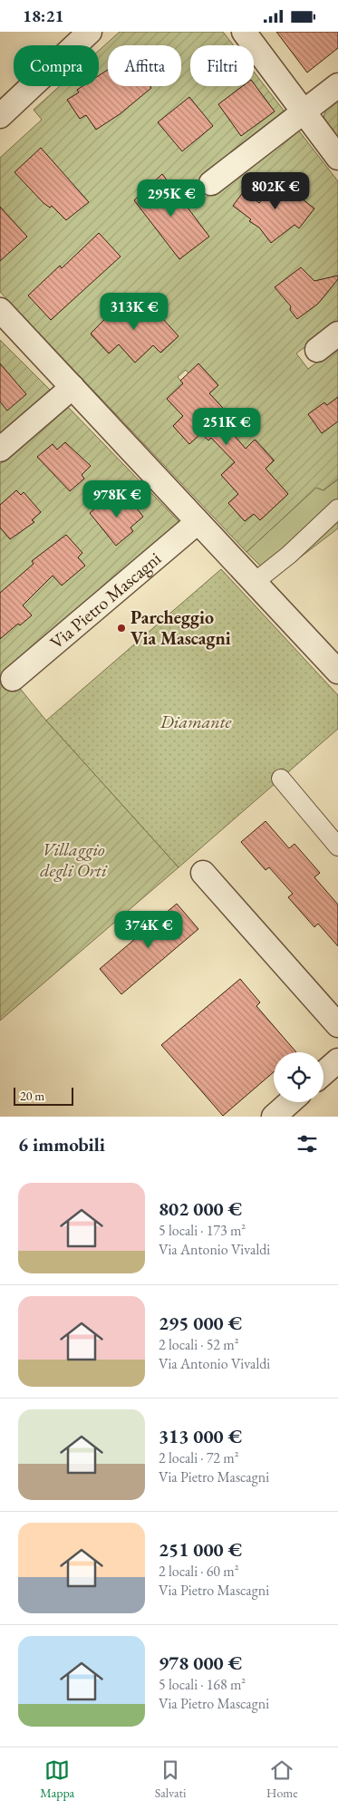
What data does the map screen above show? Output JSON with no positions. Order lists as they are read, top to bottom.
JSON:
{
  "streets": {
    "street": ["Via Pietro Mascagni"]
  },
  "parks": ["Diamante", "Villaggio degli Orti"],
  "places": ["Parcheggio Via Mascagni"],
  "scale_bar": "20 m",
  "page": {
    "status": "18:21",
    "chip": ["Compra", "Affitta", "Filtri"],
    "price": [
      "802K €",
      "295K €",
      "313K €",
      "251K €",
      "978K €",
      "374K €"
    ],
    "scale": "20 m",
    "heading": "6 immobili",
    "list": [
      {
        "name": "802 000 €",
        "note": "5 locali · 173 m² · Via Antonio Vivaldi"
      },
      {
        "name": "295 000 €",
        "note": "2 locali · 52 m² · Via Antonio Vivaldi"
      },
      {
        "name": "313 000 €",
        "note": "2 locali · 72 m² · Via Pietro Mascagni"
      },
      {
        "name": "251 000 €",
        "note": "2 locali · 60 m² · Via Pietro Mascagni"
      },
      {
        "name": "978 000 €",
        "note": "5 locali · 168 m² · Via Pietro Mascagni"
      }
    ],
    "tabs": ["Mappa", "Salvati", "Home"]
  }
}
